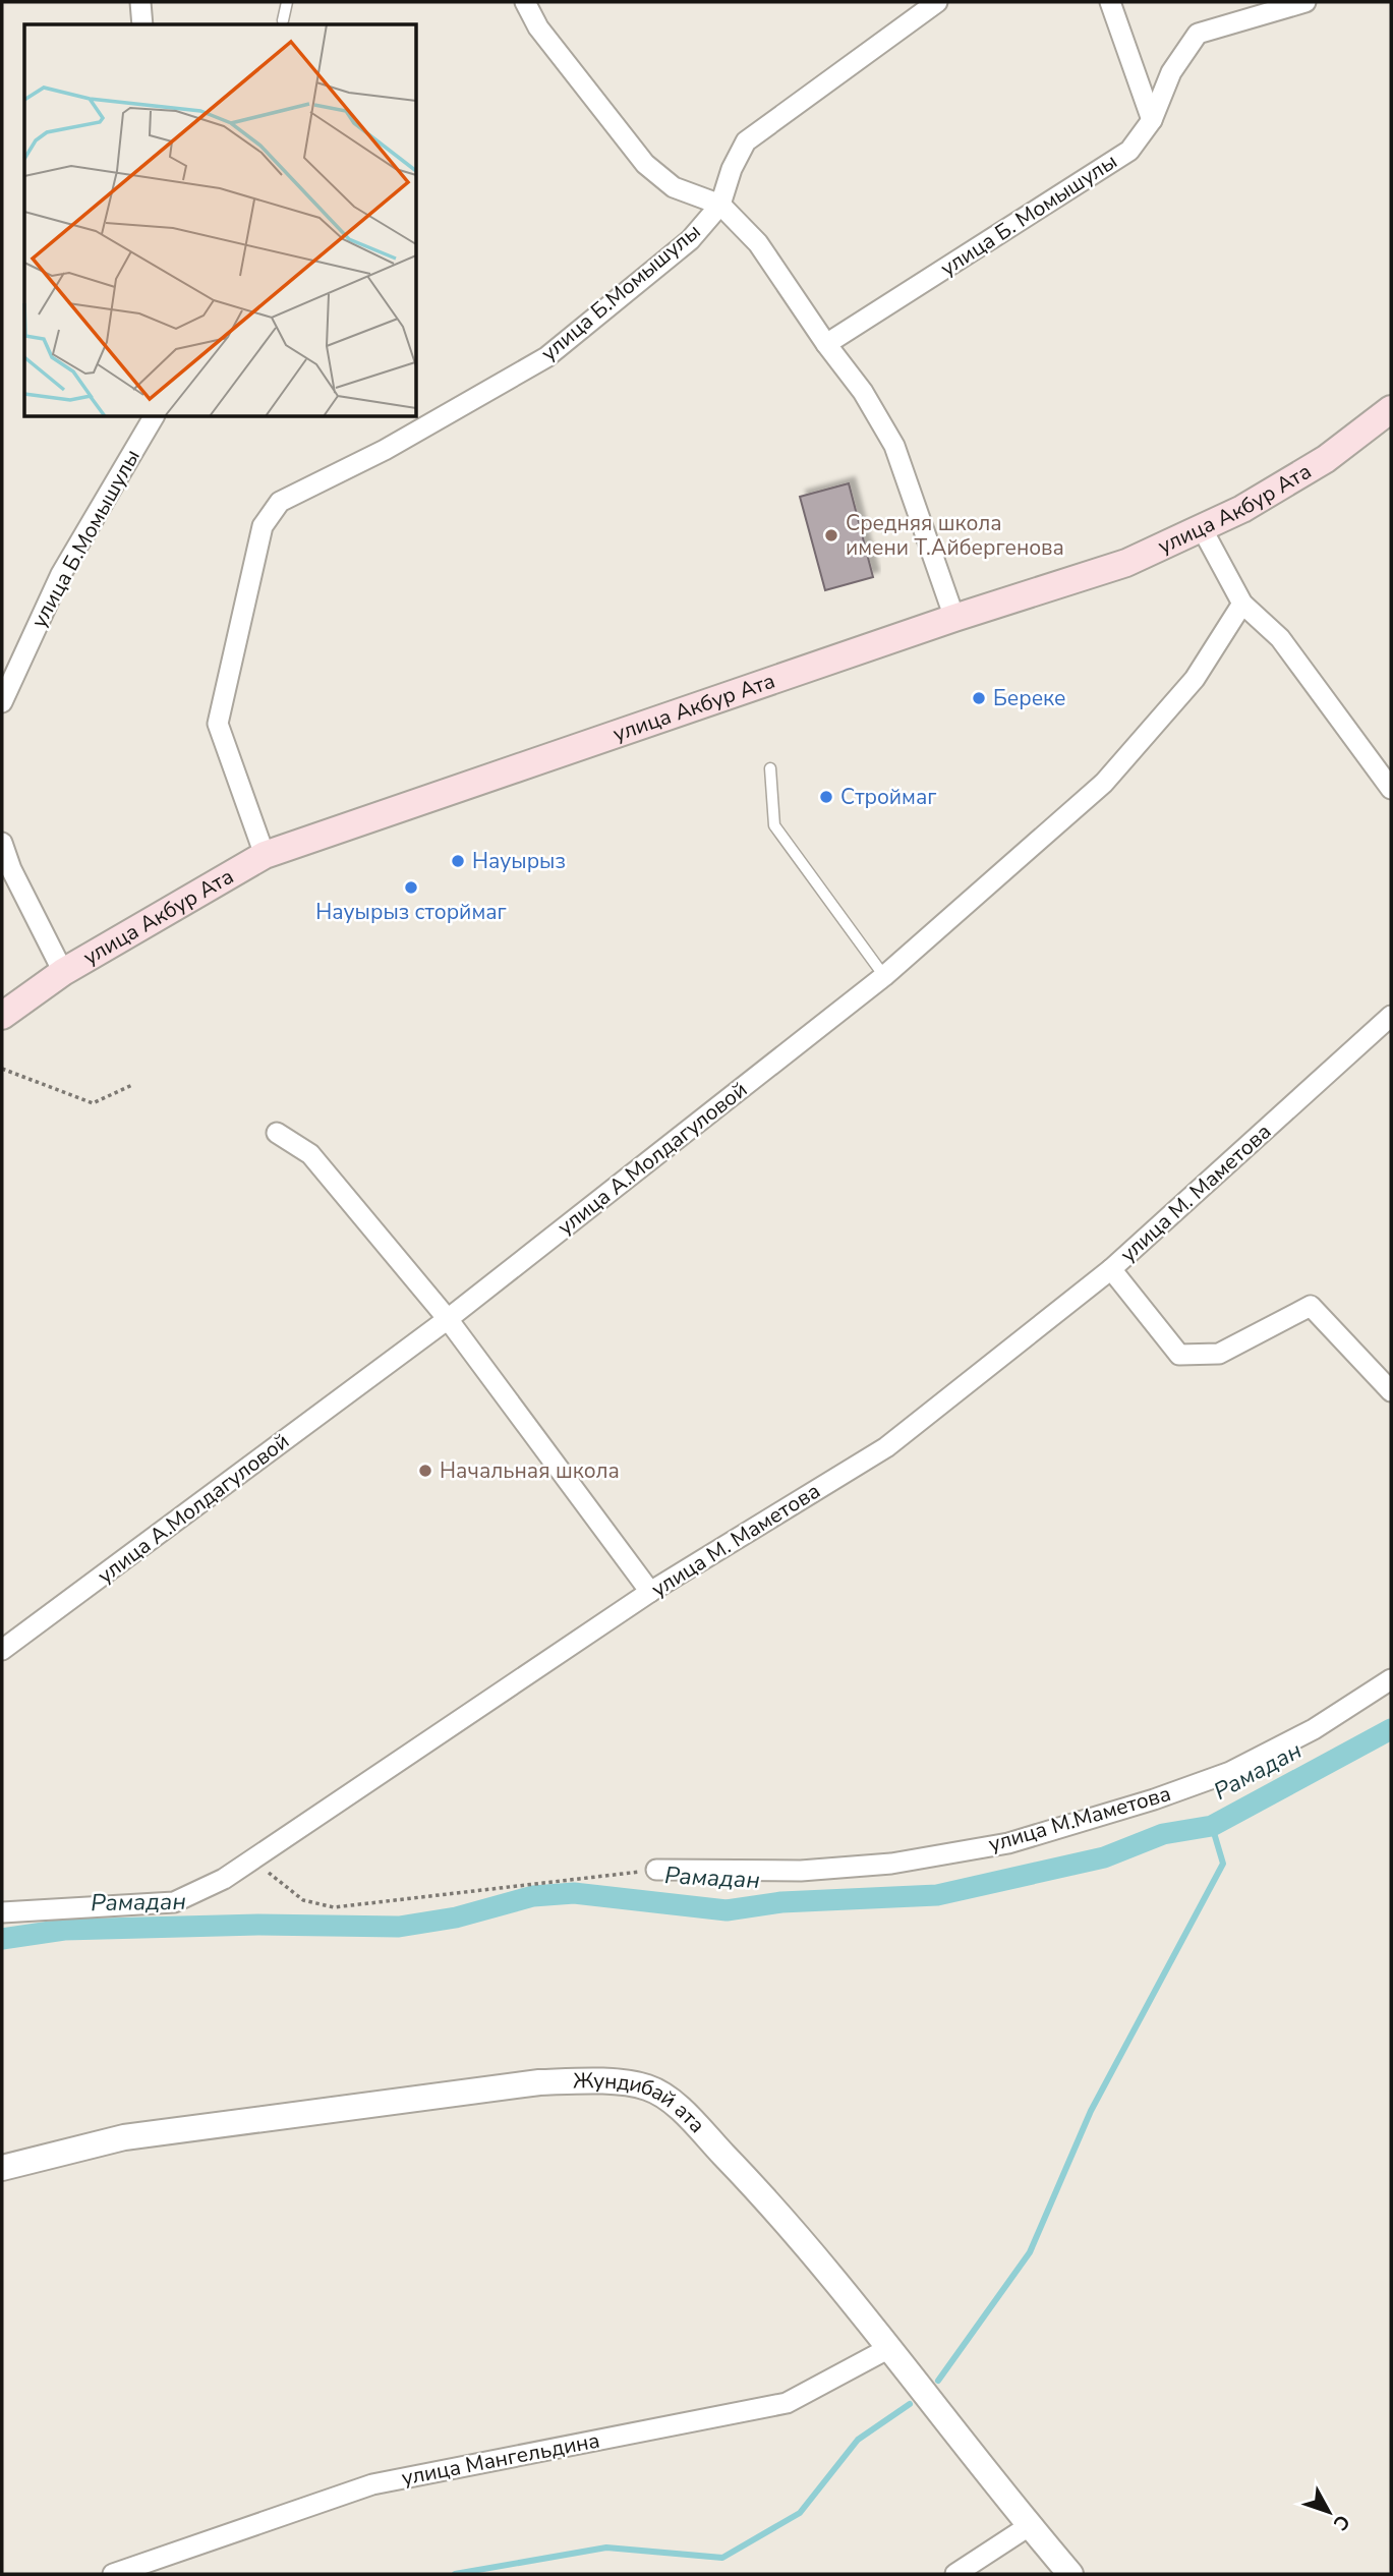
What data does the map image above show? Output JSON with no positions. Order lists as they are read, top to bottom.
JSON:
{
  "streets": {
    "main road": ["улица Акбур Ата"],
    "street": [
      "улица Б. Момышулы",
      "улица Б.Момышулы",
      "улица А.Молдагуловой",
      "улица М. Маметова",
      "улица М.Маметова",
      "Жундибай ата",
      "улица Мангельдина"
    ]
  },
  "crossings": [
    ["улица Б. Момышулы", "улица Б.Момышулы"],
    ["улица Б.Момышулы", "улица Акбур Ата"],
    ["Жундибай ата", "улица Мангельдина"]
  ],
  "water": ["Рамадан"],
  "places": [
    "Средняя школа имени Т.Айбергенова",
    "Береке",
    "Строймаг",
    "Науырыз",
    "Науырыз сторймаг",
    "Начальная школа"
  ],
  "north": "bottom right"
}
